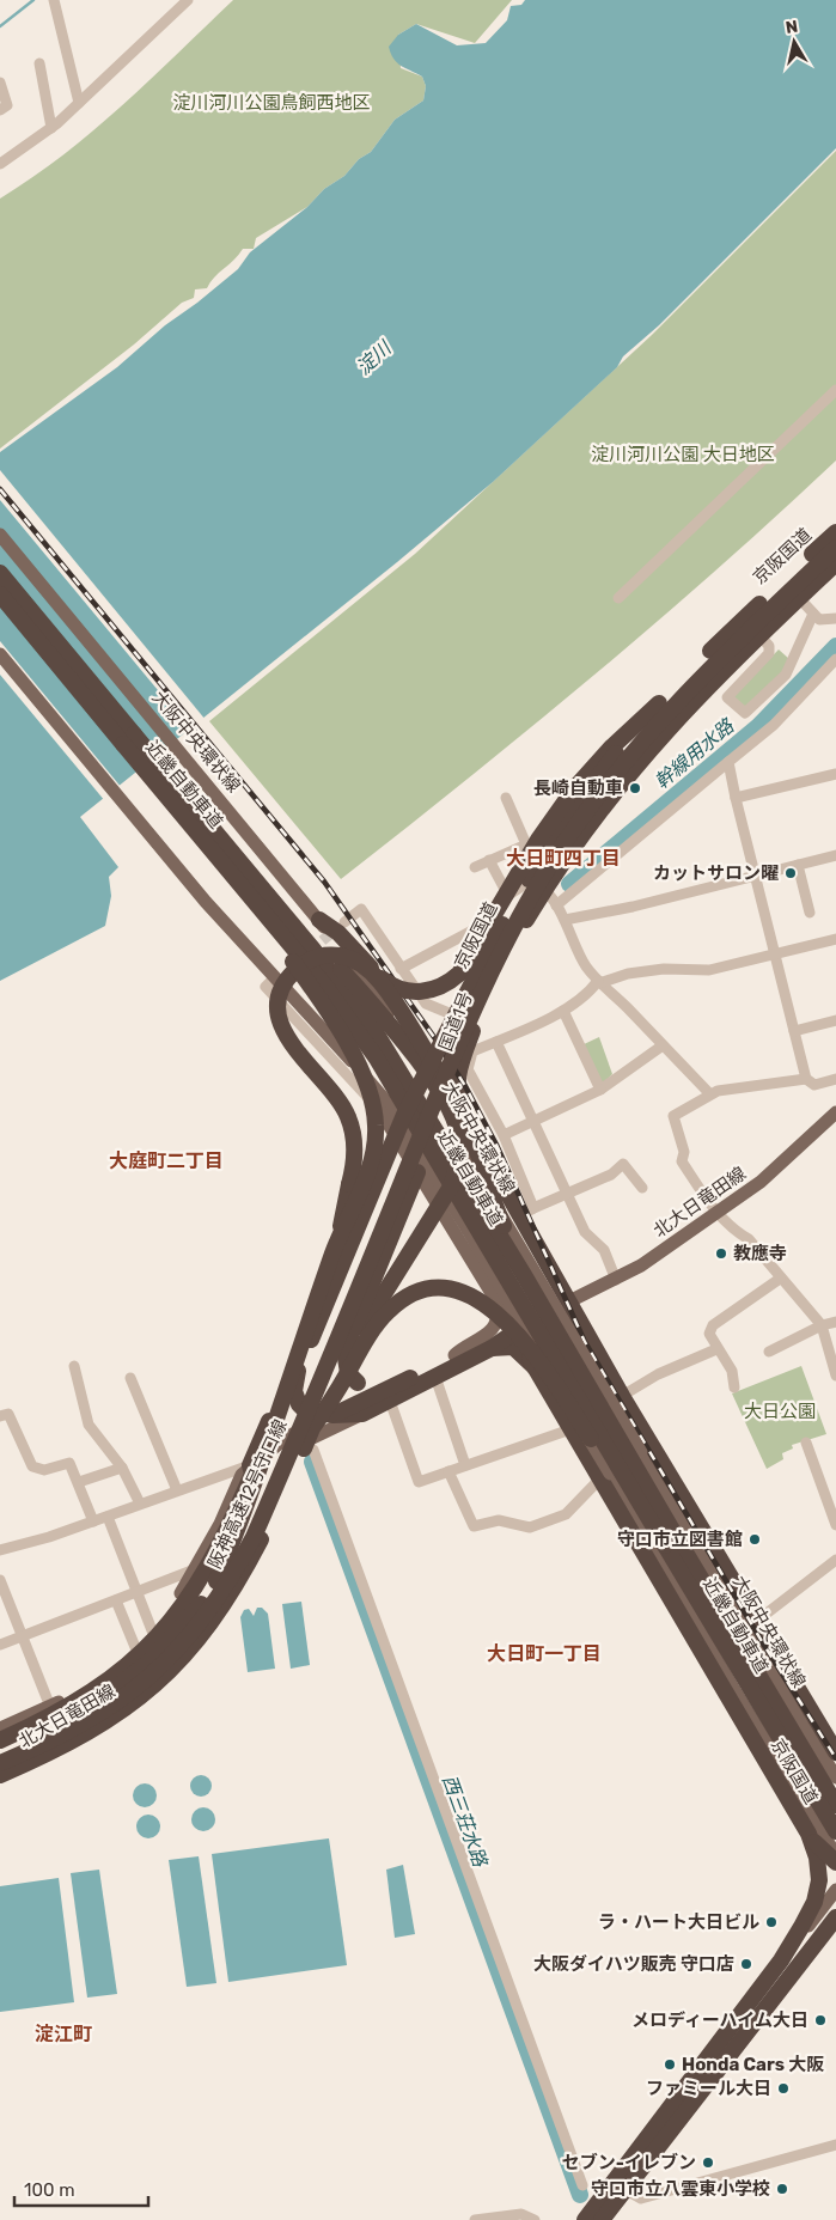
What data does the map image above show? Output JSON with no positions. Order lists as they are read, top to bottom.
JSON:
{
  "streets": {
    "highway": [
      "京阪国道",
      "近畿自動車道",
      "国道1号",
      "阪神高速12号守口線"
    ],
    "main road": ["大阪中央環状線", "北大日竜田線"]
  },
  "crossings": [
    ["京阪国道", "国道1号"],
    ["京阪国道", "北大日竜田線"],
    ["国道1号", "北大日竜田線"]
  ],
  "districts": [
    "大日町四丁目",
    "大庭町二丁目",
    "大日町一丁目",
    "淀江町"
  ],
  "water": ["淀川", "幹線用水路", "西三荘水路"],
  "parks": ["淀川河川公園鳥飼西地区", "淀川河川公園 大日地区", "大日公園"],
  "places": [
    "長崎自動車",
    "カットサロン曜",
    "教應寺",
    "守口市立図書館",
    "ラ・ハート大日ビル",
    "大阪ダイハツ販売 守口店",
    "メロディーハイム大日",
    "Honda Cars 大阪",
    "ファミール大日",
    "セブン-イレブン",
    "守口市立八雲東小学校"
  ],
  "scale_bar": "100 m",
  "north": "top"
}
